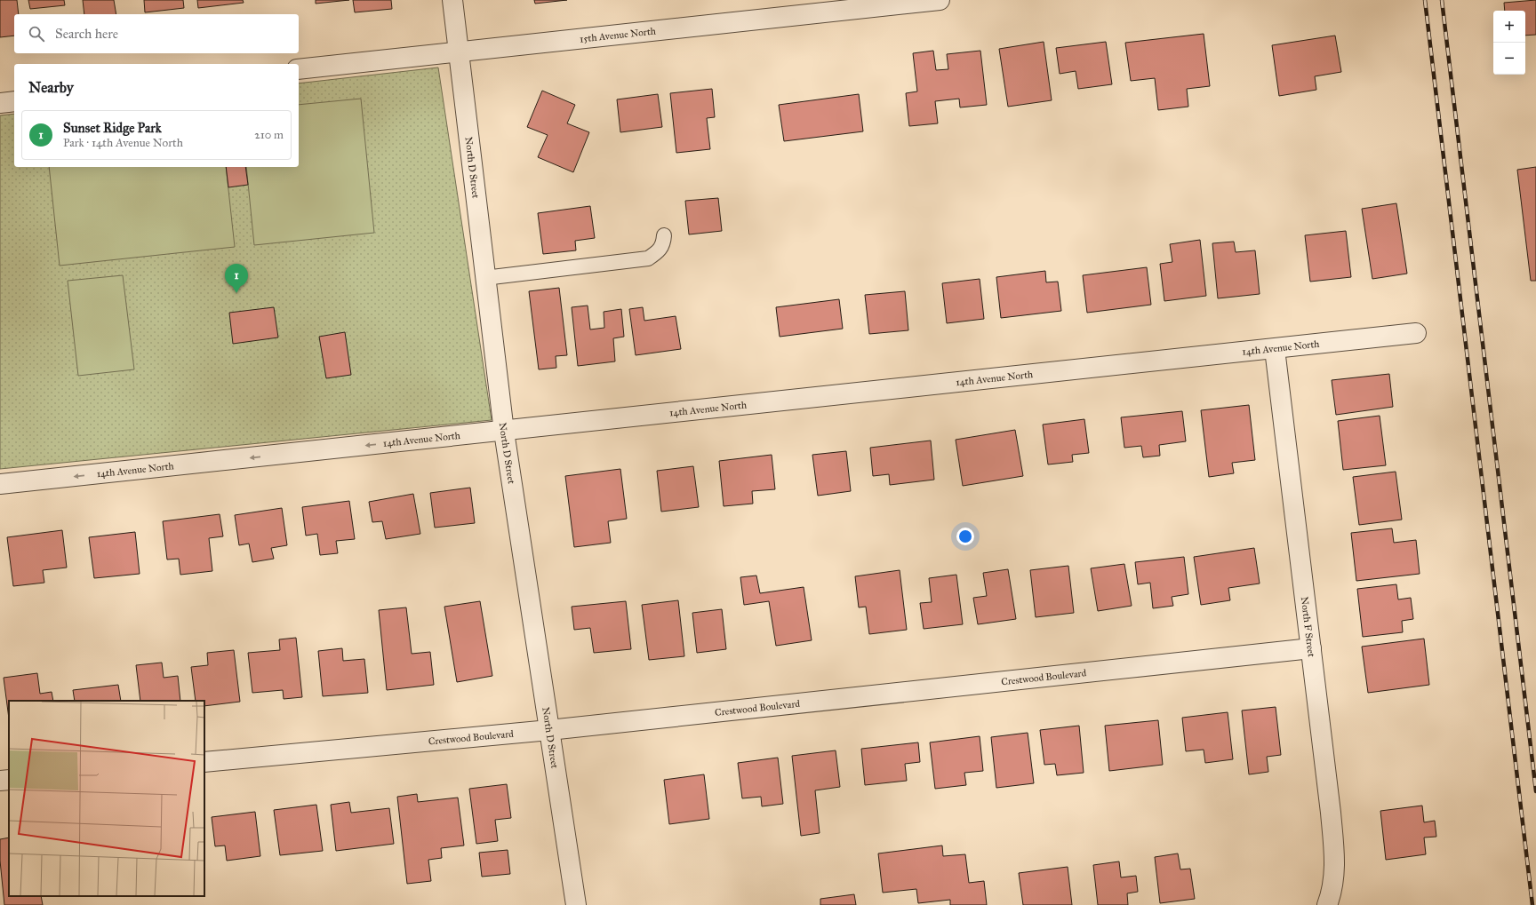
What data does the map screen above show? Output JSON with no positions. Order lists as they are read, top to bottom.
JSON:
{
  "streets": {
    "street": [
      "15th Avenue North",
      "North D Street",
      "14th Avenue North",
      "North F Street",
      "Crestwood Boulevard"
    ]
  },
  "crossings": [
    ["15th Avenue North", "North D Street"],
    ["North D Street", "14th Avenue North"],
    ["North D Street", "Crestwood Boulevard"],
    ["14th Avenue North", "North F Street"],
    ["North F Street", "Crestwood Boulevard"]
  ],
  "one_way": ["14th Avenue North"],
  "page": {
    "map_buttons": ["+", "−"],
    "search": "Search here",
    "heading": "Nearby",
    "list": [
      {
        "mark": "1",
        "name": "Sunset Ridge Park",
        "note": "Park · 14th Avenue North",
        "value": "210 m"
      }
    ],
    "pins": "1"
  }
}
